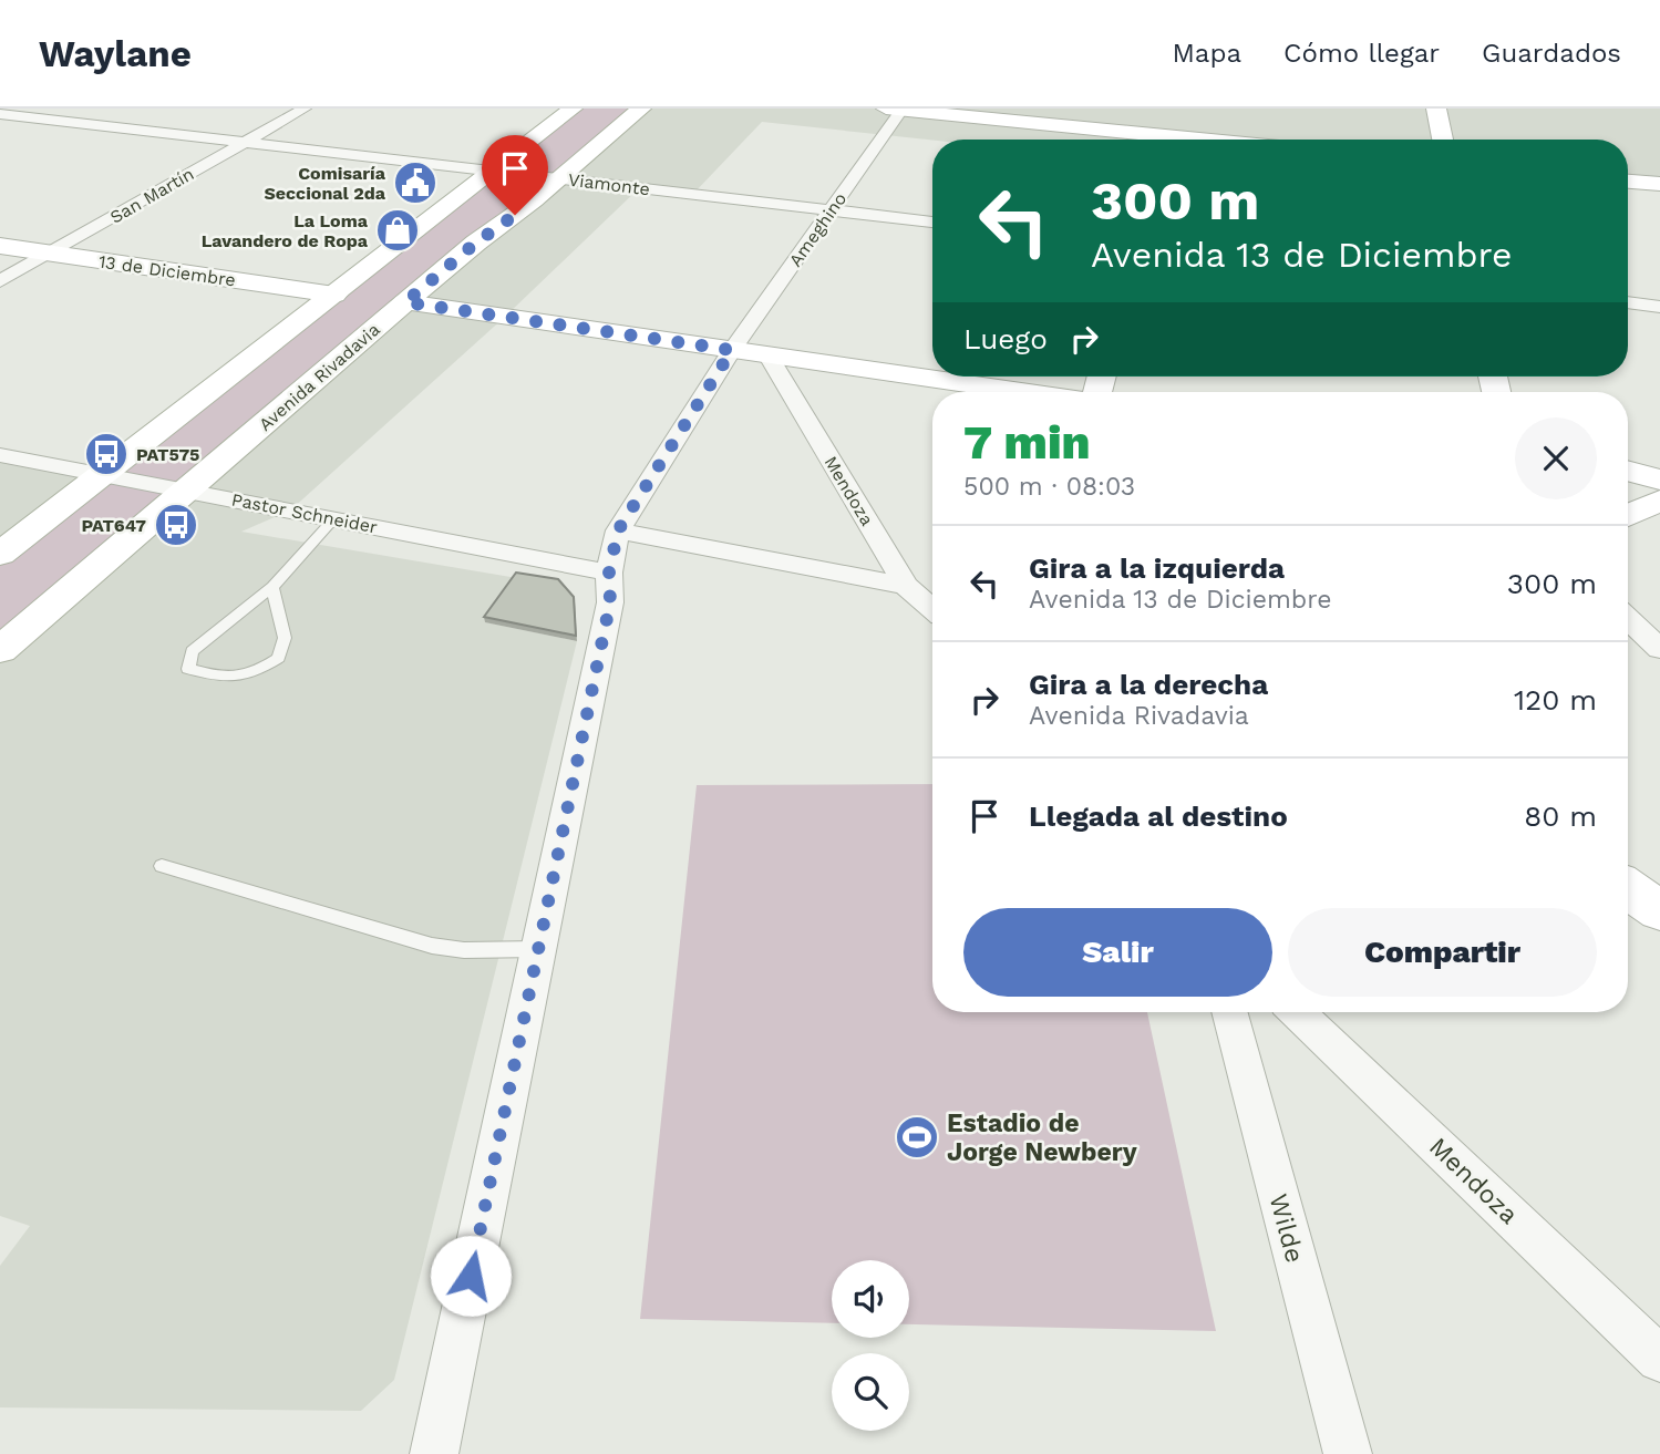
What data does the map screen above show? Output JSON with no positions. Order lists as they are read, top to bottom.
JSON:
{
  "streets": {
    "main road": ["13 de Diciembre", "Avenida Rivadavia"],
    "street": [
      "Viamonte",
      "San Martín",
      "Ameghino",
      "Mendoza",
      "Pastor Schneider",
      "Wilde"
    ]
  },
  "crossings": [
    ["Viamonte", "San Martín"],
    ["Viamonte", "Ameghino"],
    ["Viamonte", "Avenida Rivadavia"],
    ["San Martín", "13 de Diciembre"],
    ["Avenida Rivadavia", "Pastor Schneider"]
  ],
  "places": {
    "public building": ["Comisaría Seccional 2da"],
    "shop": ["La Loma Lavandero de Ropa"],
    "bus stop": ["PAT575", "PAT647"],
    "sports": ["Estadio de Jorge Newbery"]
  },
  "page": {
    "header": "Waylane",
    "nav": ["Mapa", "Cómo llegar", "Guardados"],
    "turn": ["300 m", "Avenida 13 de Diciembre"],
    "then": "Luego",
    "heading": ["7 min", "500 m · 08:03"],
    "list": [
      {
        "name": "Gira a la izquierda",
        "note": "Avenida 13 de Diciembre",
        "value": "300 m"
      },
      {
        "name": "Gira a la derecha",
        "note": "Avenida Rivadavia",
        "value": "120 m"
      },
      {
        "name": "Llegada al destino",
        "value": "80 m"
      }
    ],
    "buttons": ["Salir", "Compartir"]
  }
}
